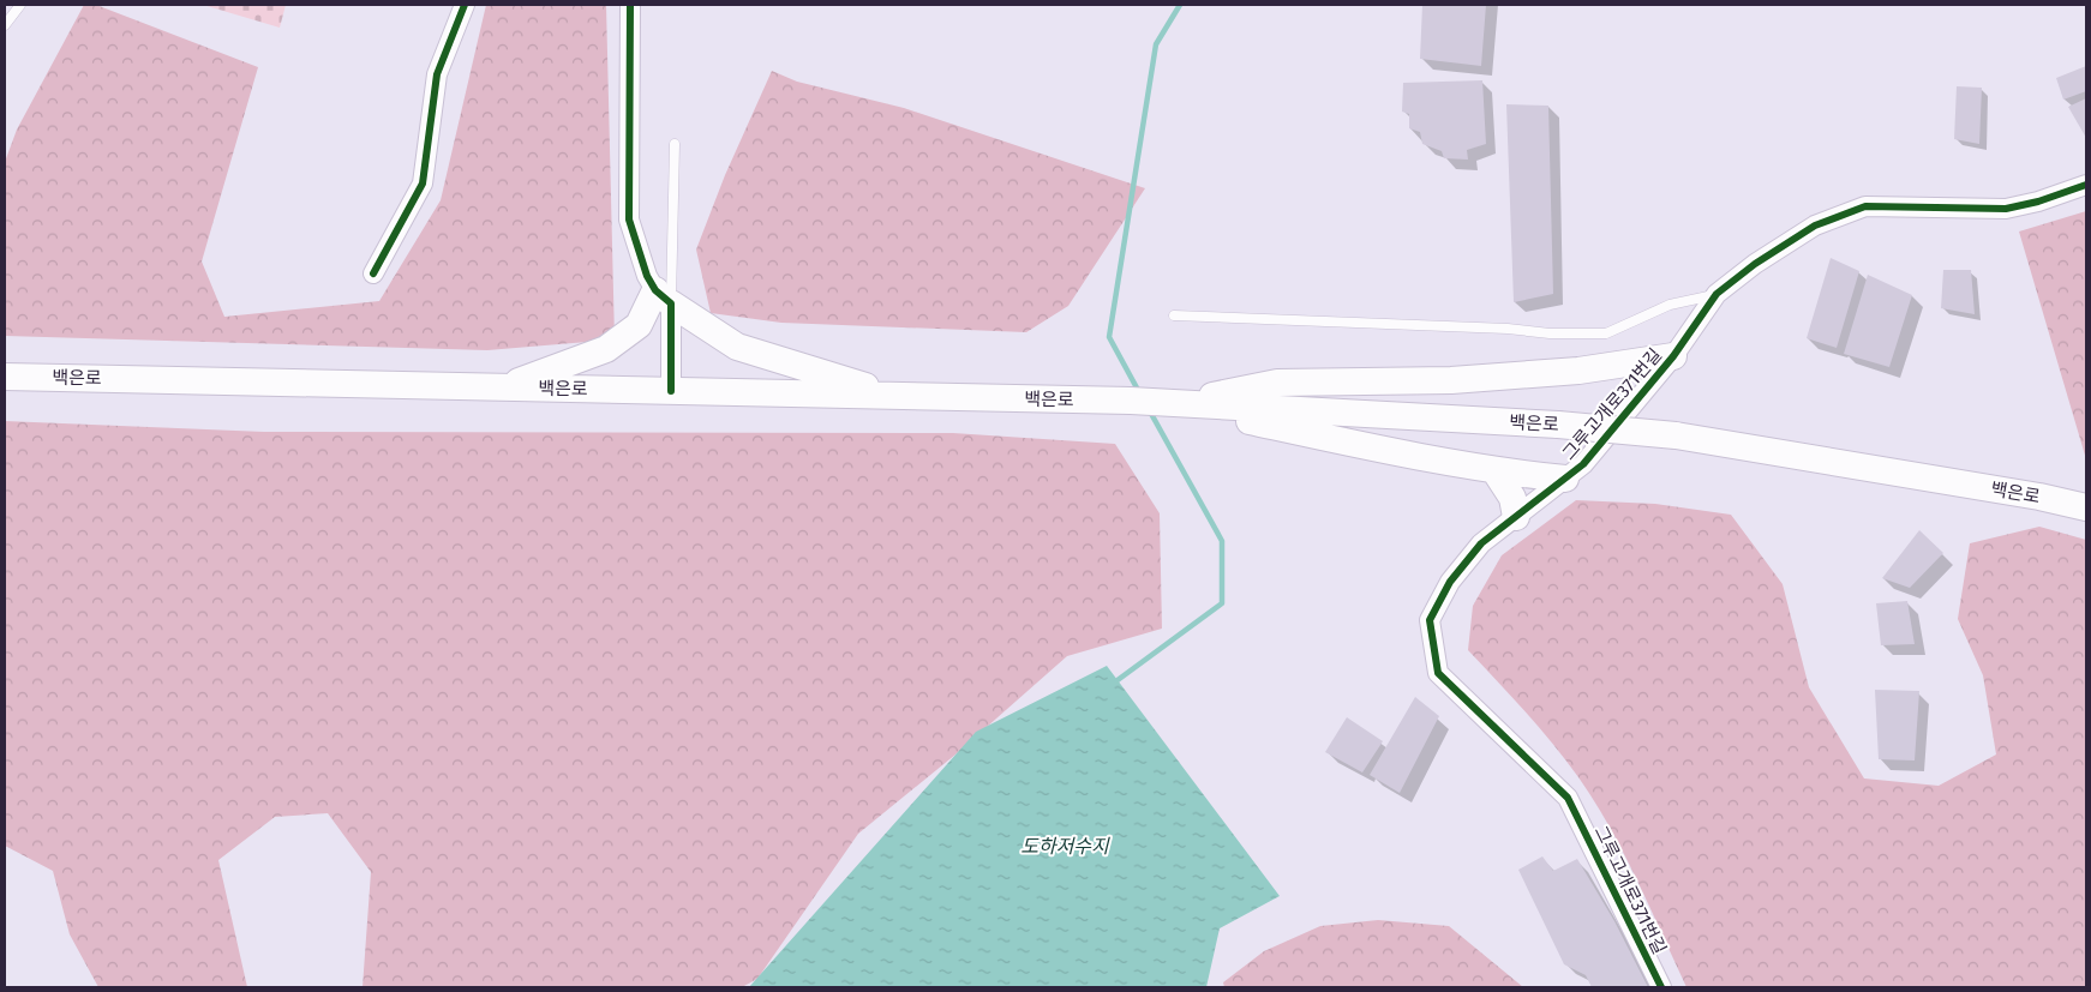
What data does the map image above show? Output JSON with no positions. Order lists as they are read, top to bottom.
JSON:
{
  "streets": {
    "main road": ["백은로"],
    "street": ["그루고개로371번길"]
  },
  "water": ["도하저수지"]
}
